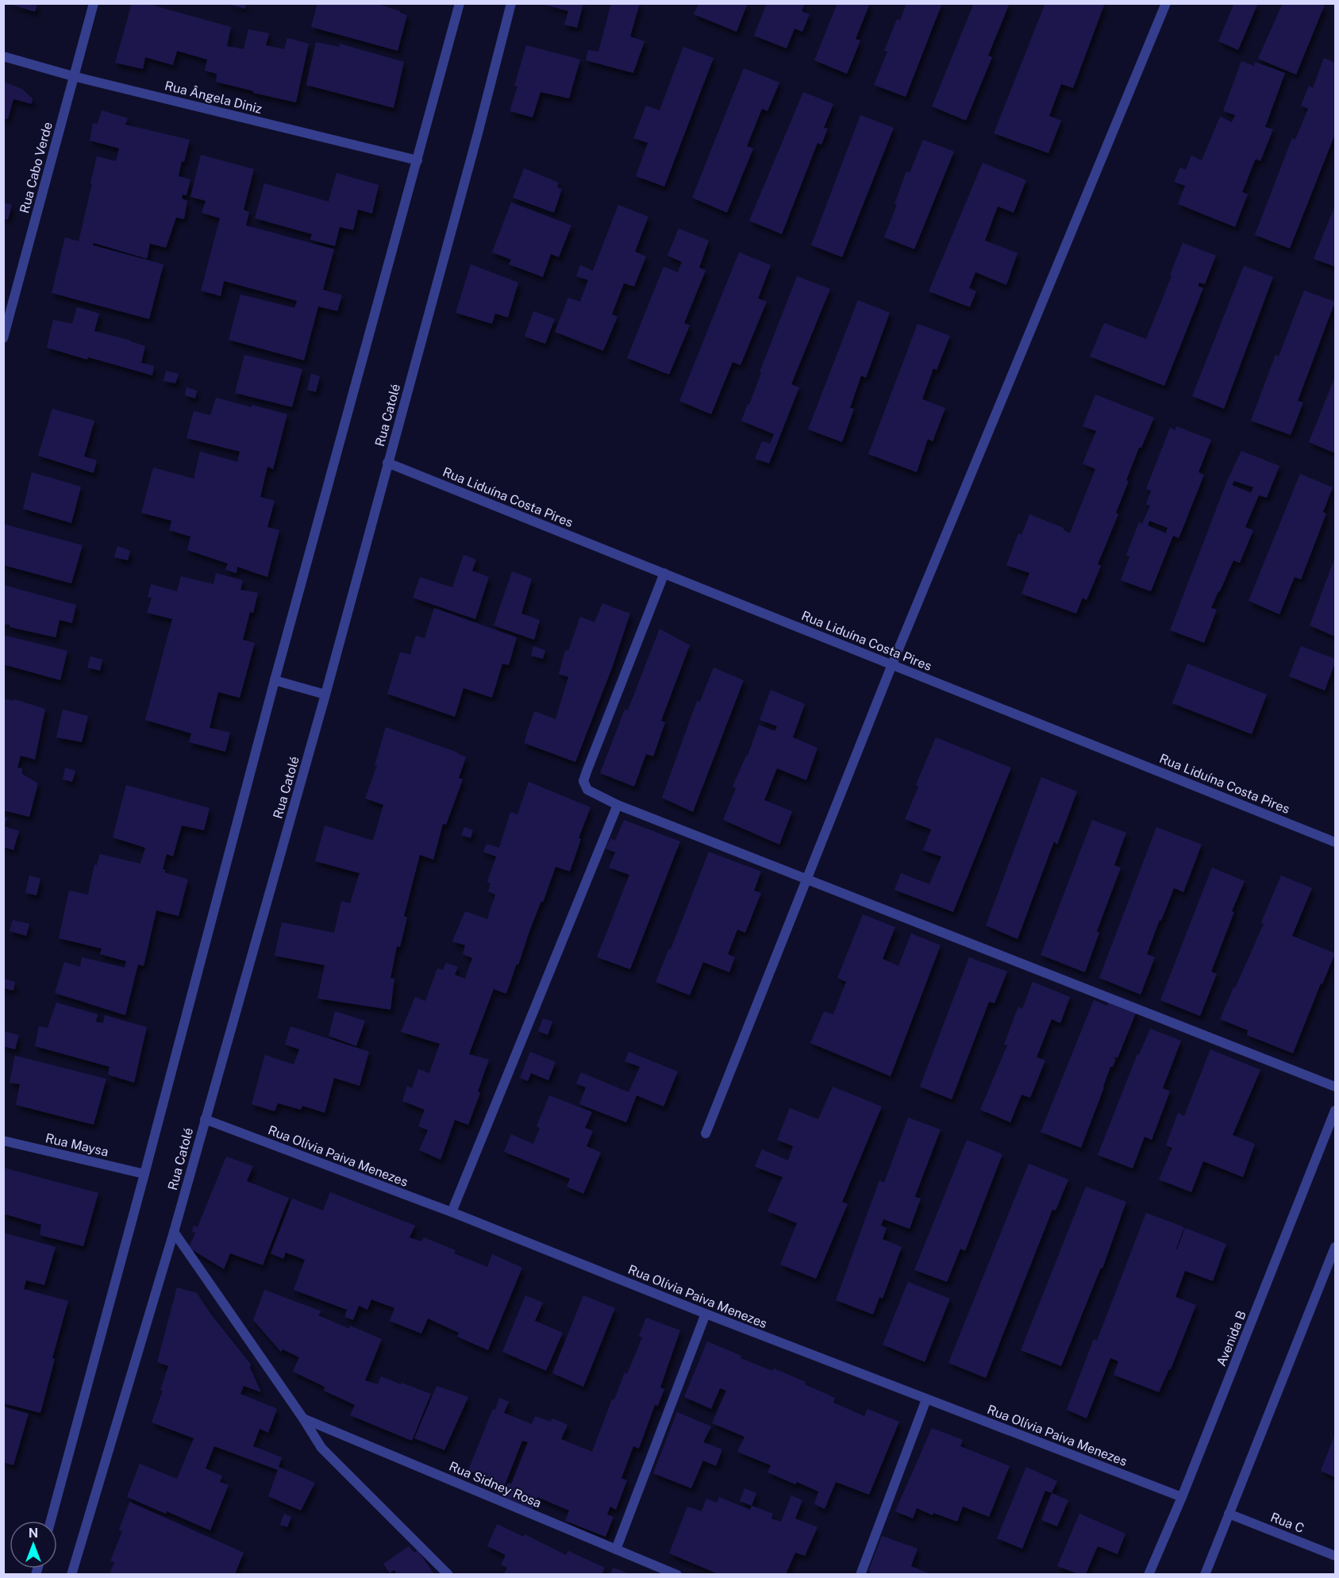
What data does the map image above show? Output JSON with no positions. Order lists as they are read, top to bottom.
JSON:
{
  "streets": {
    "street": [
      "Rua Ângela Diniz",
      "Rua Cabo Verde",
      "Rua Catolé",
      "Rua Liduína Costa Pires",
      "Rua Maysa",
      "Rua Olívia Paiva Menezes",
      "Avenida B",
      "Rua Sidney Rosa",
      "Rua C"
    ]
  },
  "crossings": [
    ["Rua Ângela Diniz", "Rua Cabo Verde"],
    ["Rua Catolé", "Rua Liduína Costa Pires"],
    ["Rua Catolé", "Rua Olívia Paiva Menezes"],
    ["Rua Olívia Paiva Menezes", "Avenida B"]
  ],
  "north": "top"
}
